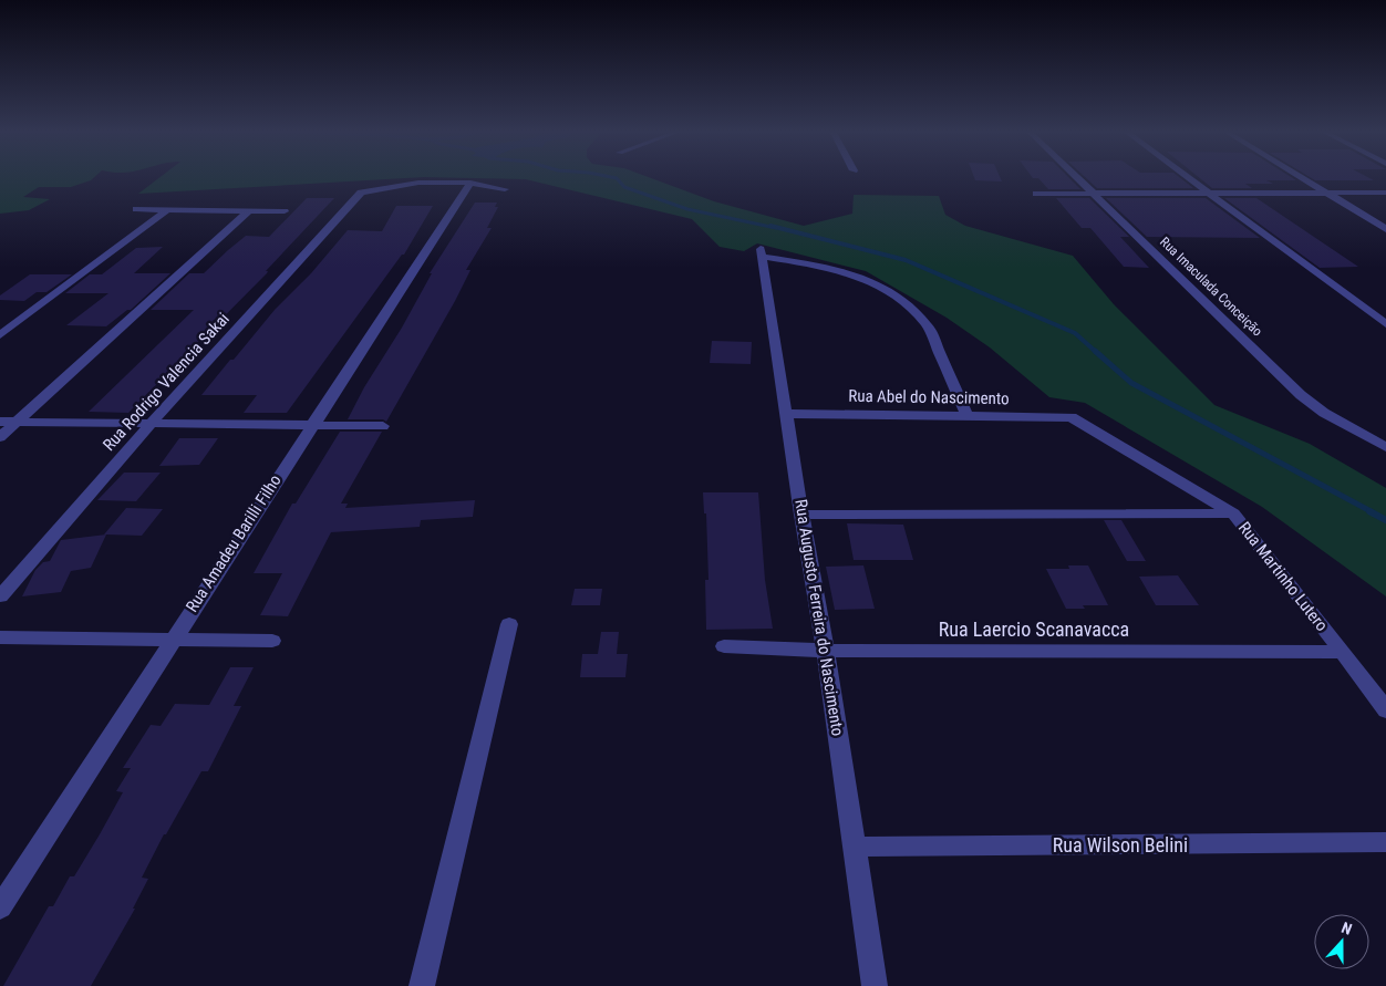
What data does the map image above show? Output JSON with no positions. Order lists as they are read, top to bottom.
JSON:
{
  "streets": {
    "street": [
      "Rua Imaculada Conceição",
      "Rua Rodrigo Valencia Sakai",
      "Rua Abel do Nascimento",
      "Rua Amadeu Barilli Filho",
      "Rua Martinho Lutero",
      "Rua Augusto Ferreira do Nascimento",
      "Rua Laercio Scanavacca",
      "Rua Wilson Belini"
    ]
  },
  "crossings": [
    ["Rua Rodrigo Valencia Sakai", "Rua Amadeu Barilli Filho"],
    ["Rua Abel do Nascimento", "Rua Martinho Lutero"],
    ["Rua Abel do Nascimento", "Rua Augusto Ferreira do Nascimento"],
    ["Rua Martinho Lutero", "Rua Laercio Scanavacca"],
    ["Rua Augusto Ferreira do Nascimento", "Rua Laercio Scanavacca"],
    ["Rua Augusto Ferreira do Nascimento", "Rua Wilson Belini"]
  ],
  "north": "top"
}
